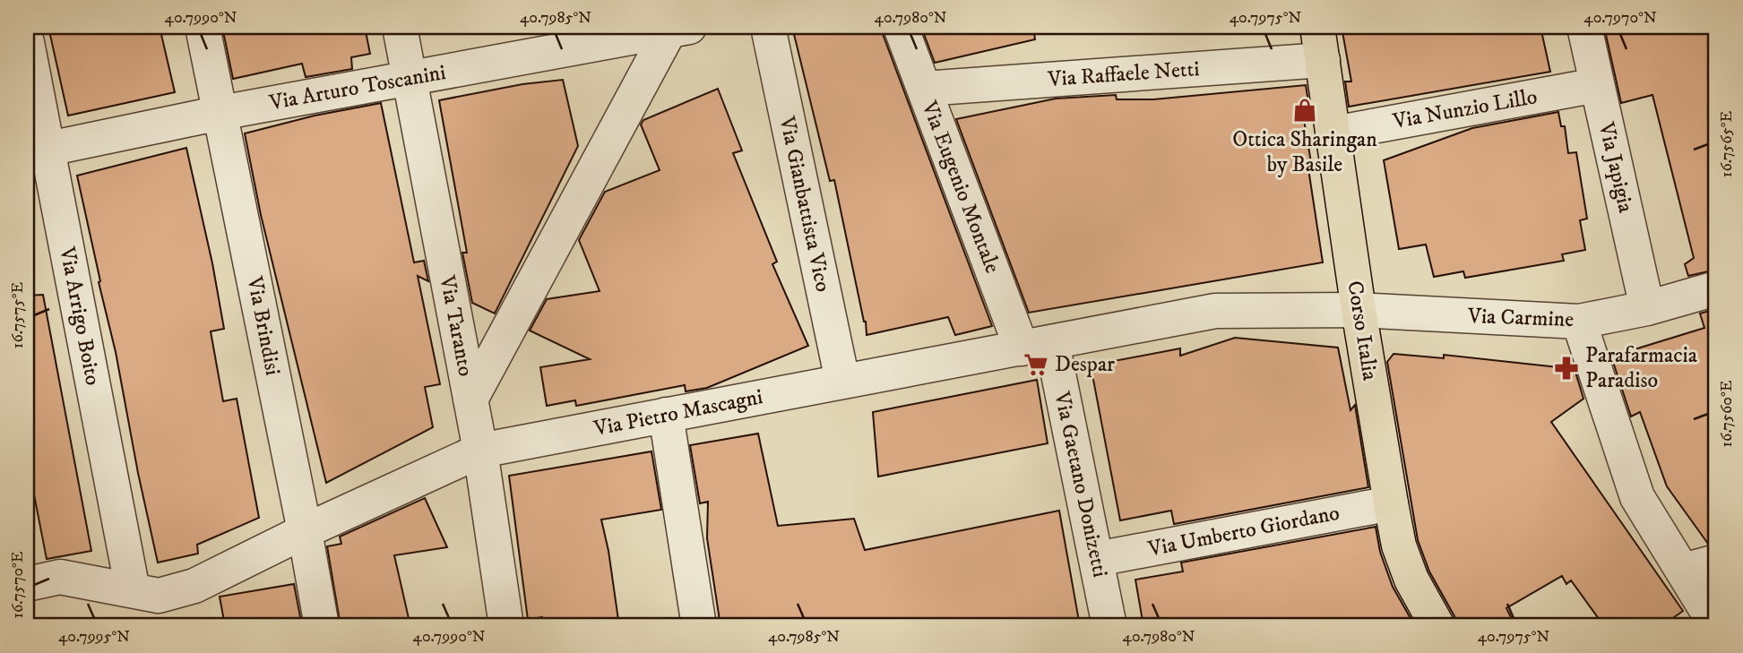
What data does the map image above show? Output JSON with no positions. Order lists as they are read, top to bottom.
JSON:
{
  "streets": {
    "main road": ["Corso Italia"],
    "street": [
      "Via Raffaele Netti",
      "Via Arturo Toscanini",
      "Via Nunzio Lillo",
      "Via Japigia",
      "Via Eugenio Montale",
      "Via Gianbattista Vico",
      "Via Arrigo Boito",
      "Via Carmine",
      "Via Brindisi",
      "Via Taranto",
      "Via Pietro Mascagni",
      "Via Gaetano Donizetti",
      "Via Umberto Giordano"
    ]
  },
  "crossings": [
    ["Via Raffaele Netti", "Via Eugenio Montale"],
    ["Via Raffaele Netti", "Corso Italia"],
    ["Via Arturo Toscanini", "Via Arrigo Boito"],
    ["Via Arturo Toscanini", "Via Brindisi"],
    ["Via Arturo Toscanini", "Via Taranto"],
    ["Via Nunzio Lillo", "Via Japigia"],
    ["Via Nunzio Lillo", "Corso Italia"],
    ["Via Japigia", "Via Carmine"],
    ["Via Eugenio Montale", "Via Pietro Mascagni"],
    ["Via Eugenio Montale", "Via Gaetano Donizetti"],
    ["Via Gianbattista Vico", "Via Pietro Mascagni"],
    ["Via Arrigo Boito", "Via Pietro Mascagni"],
    ["Via Carmine", "Corso Italia"],
    ["Via Carmine", "Via Pietro Mascagni"],
    ["Via Brindisi", "Via Pietro Mascagni"],
    ["Via Taranto", "Via Pietro Mascagni"],
    ["Corso Italia", "Via Pietro Mascagni"],
    ["Corso Italia", "Via Umberto Giordano"],
    ["Via Pietro Mascagni", "Via Gaetano Donizetti"],
    ["Via Gaetano Donizetti", "Via Umberto Giordano"]
  ],
  "places": {
    "shop": ["Ottica Sharingan by Basile"],
    "supermarket": ["Despar"],
    "pharmacy": ["Parafarmacia Paradiso"]
  },
  "coordinates": [
    "40.7990°N",
    "40.7985°N",
    "40.7980°N",
    "40.7975°N",
    "40.7970°N",
    "16.7565°E",
    "16.7575°E",
    "16.7560°E",
    "16.7570°E",
    "40.7995°N"
  ]
}
